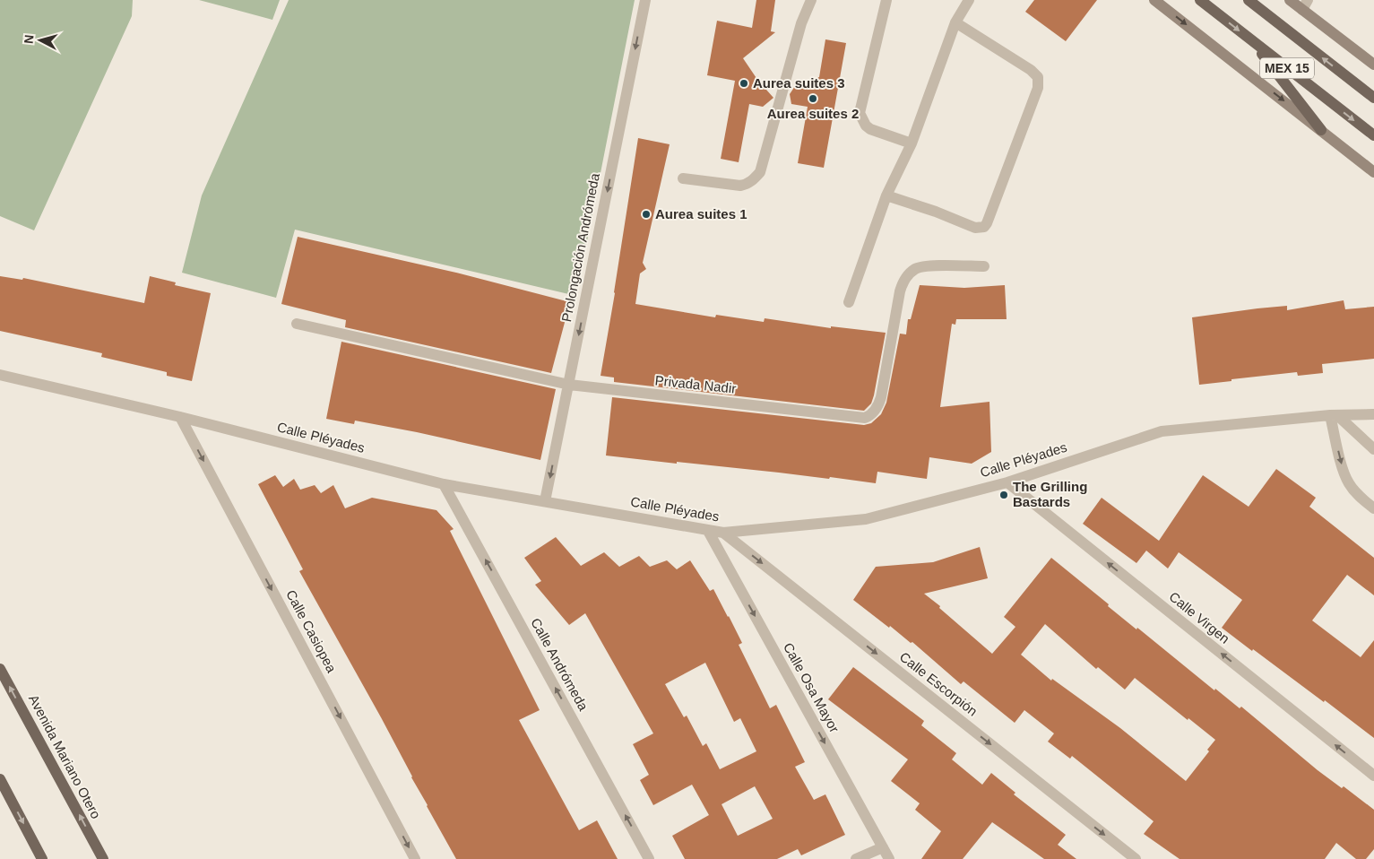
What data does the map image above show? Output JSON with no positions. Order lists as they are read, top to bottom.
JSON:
{
  "streets": {
    "main road": ["MEX 15", "Avenida Mariano Otero"],
    "street": [
      "Prolongación Andrómeda",
      "Privada Nadir",
      "Calle Pléyades",
      "Calle Virgen",
      "Calle Casiopea",
      "Calle Andrómeda",
      "Calle Escorpión",
      "Calle Osa Mayor"
    ]
  },
  "crossings": [
    ["Prolongación Andrómeda", "Privada Nadir"],
    ["Prolongación Andrómeda", "Calle Pléyades"],
    ["Calle Pléyades", "Calle Virgen"],
    ["Calle Pléyades", "Calle Casiopea"],
    ["Calle Pléyades", "Calle Andrómeda"],
    ["Calle Pléyades", "Calle Escorpión"],
    ["Calle Pléyades", "Calle Osa Mayor"]
  ],
  "one_way": [
    "Prolongación Andrómeda",
    "Calle Virgen",
    "Calle Casiopea",
    "Calle Andrómeda",
    "Calle Escorpión",
    "Calle Osa Mayor"
  ],
  "places": [
    "Aurea suites 3",
    "Aurea suites 2",
    "Aurea suites 1",
    "The Grilling Bastards"
  ],
  "north": "left"
}
